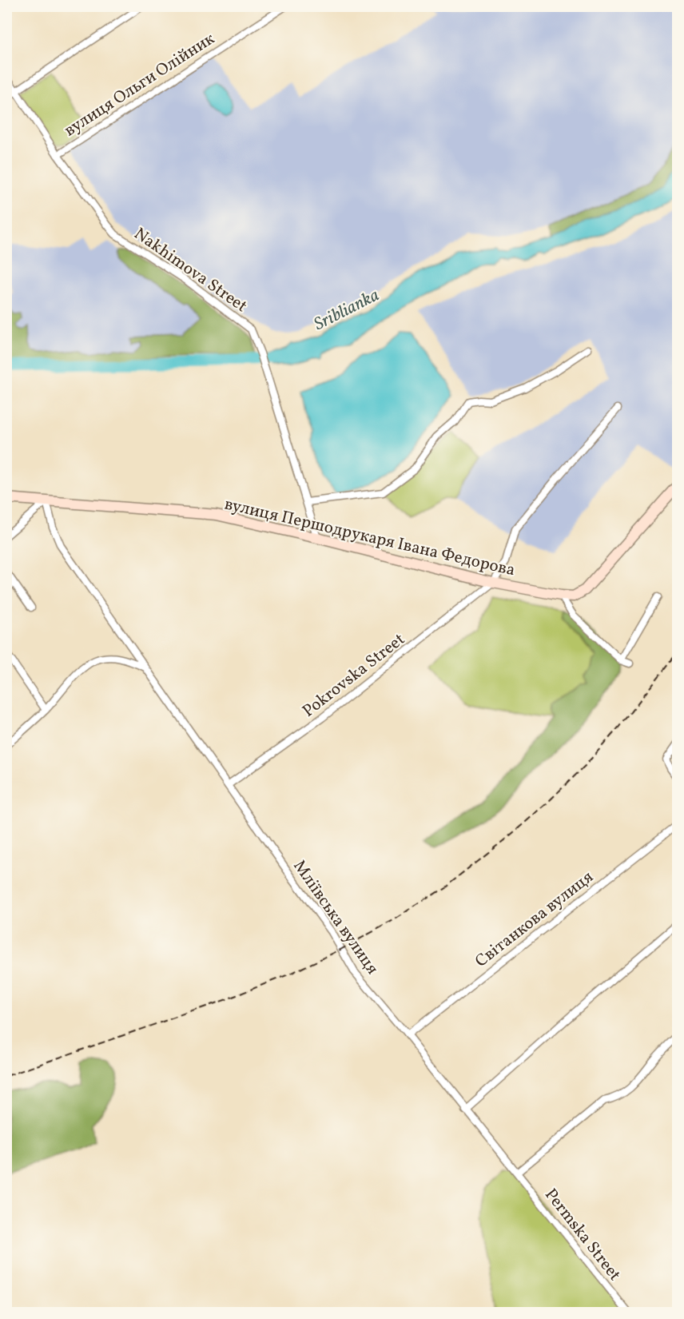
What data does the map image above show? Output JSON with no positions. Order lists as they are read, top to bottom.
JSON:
{
  "streets": {
    "street": [
      "вулиця Ольги Олійник",
      "Nakhimova Street",
      "вулиця Першодрукаря Івана Федорова",
      "Pokrovska Street",
      "Мліївська вулиця",
      "Світанкова вулиця",
      "Permska Street"
    ]
  },
  "crossings": [
    ["вулиця Ольги Олійник", "Nakhimova Street"],
    ["Nakhimova Street", "вулиця Першодрукаря Івана Федорова"],
    ["вулиця Першодрукаря Івана Федорова", "Pokrovska Street"],
    ["Pokrovska Street", "Мліївська вулиця"],
    ["Мліївська вулиця", "Світанкова вулиця"],
    ["Мліївська вулиця", "Permska Street"]
  ],
  "water": ["Sriblianka"]
}
